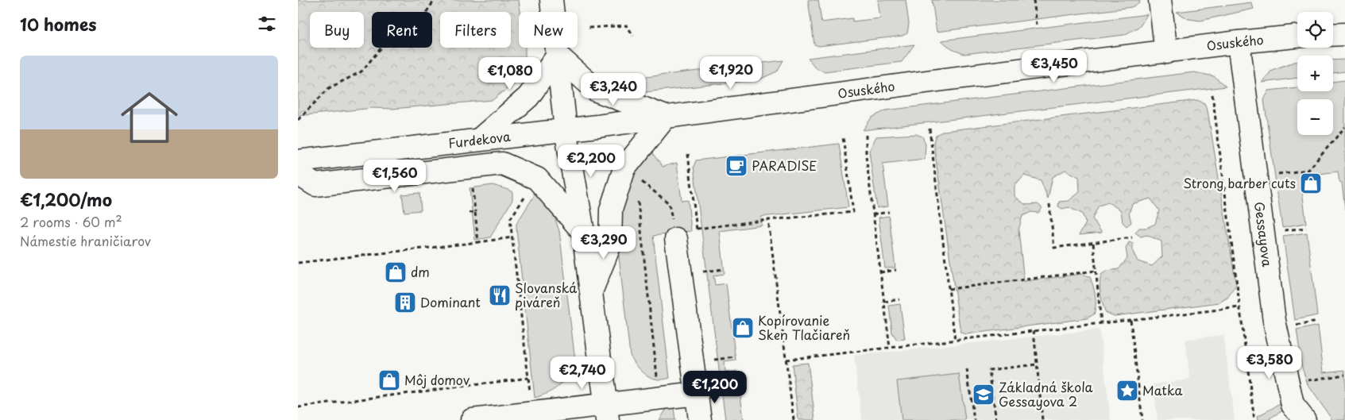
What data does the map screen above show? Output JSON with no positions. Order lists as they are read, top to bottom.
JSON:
{
  "streets": {
    "street": ["Osuského", "Furdekova", "Gessayova"]
  },
  "crossings": [
    ["Osuského", "Furdekova"],
    ["Osuského", "Gessayova"]
  ],
  "places": {
    "cafe": ["PARADISE"],
    "shop": [
      "Strong barber cuts",
      "dm",
      "Kopírovanie Sken Tlačiareň",
      "Môj domov"
    ],
    "restaurant": ["Slovanská piváreň"],
    "building": ["Dominant"],
    "place": ["Matka"],
    "school or university": ["Základná škola Gessayova 2"]
  },
  "page": {
    "heading": "10 homes",
    "map_buttons": ["+", "−"],
    "chip": [
      "Buy",
      "Rent",
      "Filters",
      "New"
    ],
    "list": [
      {
        "name": "€1,200/mo",
        "note": "2 rooms · 60 m² · Námestie hraničiarov"
      }
    ],
    "price": [
      "€3,450",
      "€1,920",
      "€1,080",
      "€3,240",
      "€2,200",
      "€1,560",
      "€3,290",
      "€3,580",
      "€2,740",
      "€1,200"
    ]
  }
}
